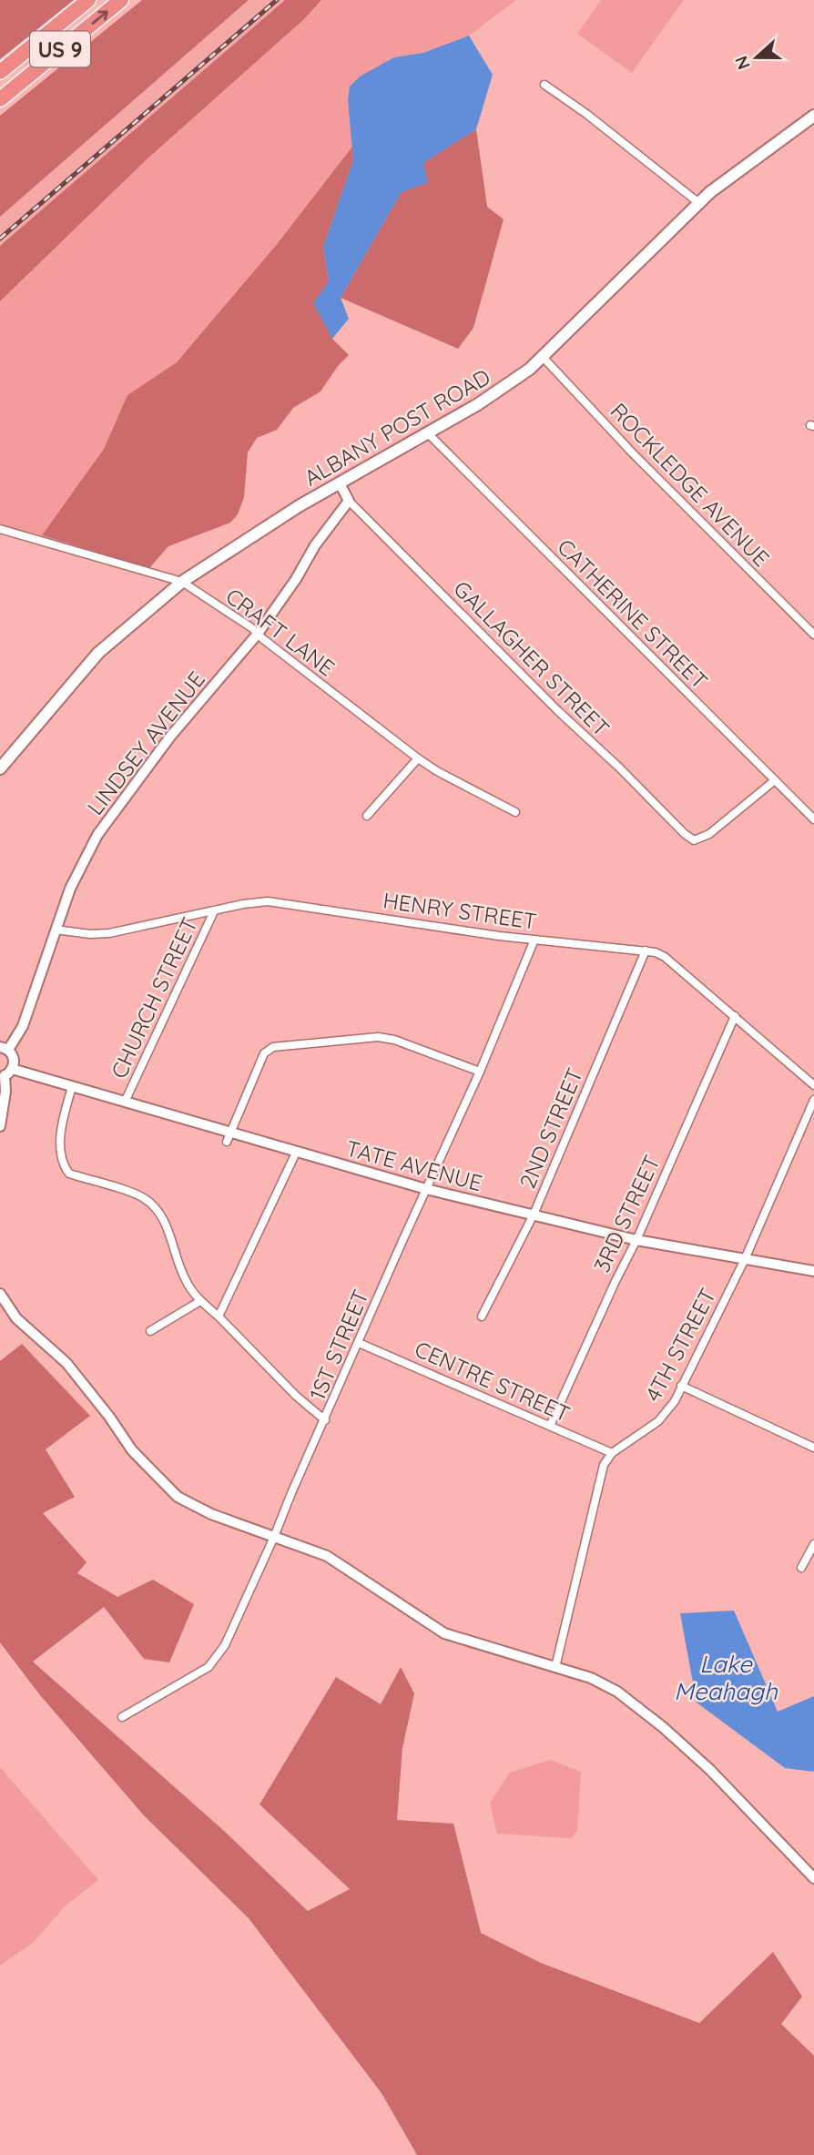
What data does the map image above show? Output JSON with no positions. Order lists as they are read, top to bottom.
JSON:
{
  "streets": {
    "highway": ["US 9"],
    "main road": ["ALBANY POST ROAD"],
    "street": [
      "ROCKLEDGE AVENUE",
      "CATHERINE STREET",
      "CRAFT LANE",
      "GALLAGHER STREET",
      "LINDSEY AVENUE",
      "HENRY STREET",
      "CHURCH STREET",
      "2ND STREET",
      "TATE AVENUE",
      "3RD STREET",
      "1ST STREET",
      "4TH STREET",
      "CENTRE STREET"
    ]
  },
  "crossings": [
    ["ALBANY POST ROAD", "ROCKLEDGE AVENUE"],
    ["ALBANY POST ROAD", "CATHERINE STREET"],
    ["ALBANY POST ROAD", "CRAFT LANE"],
    ["CATHERINE STREET", "GALLAGHER STREET"],
    ["CRAFT LANE", "LINDSEY AVENUE"],
    ["GALLAGHER STREET", "LINDSEY AVENUE"],
    ["LINDSEY AVENUE", "HENRY STREET"],
    ["HENRY STREET", "CHURCH STREET"],
    ["HENRY STREET", "2ND STREET"],
    ["HENRY STREET", "3RD STREET"],
    ["HENRY STREET", "1ST STREET"],
    ["CHURCH STREET", "TATE AVENUE"],
    ["2ND STREET", "TATE AVENUE"],
    ["TATE AVENUE", "3RD STREET"],
    ["TATE AVENUE", "1ST STREET"],
    ["TATE AVENUE", "4TH STREET"],
    ["3RD STREET", "CENTRE STREET"],
    ["1ST STREET", "CENTRE STREET"],
    ["4TH STREET", "CENTRE STREET"]
  ],
  "water": ["Lake Meahagh"],
  "north": "left"
}
